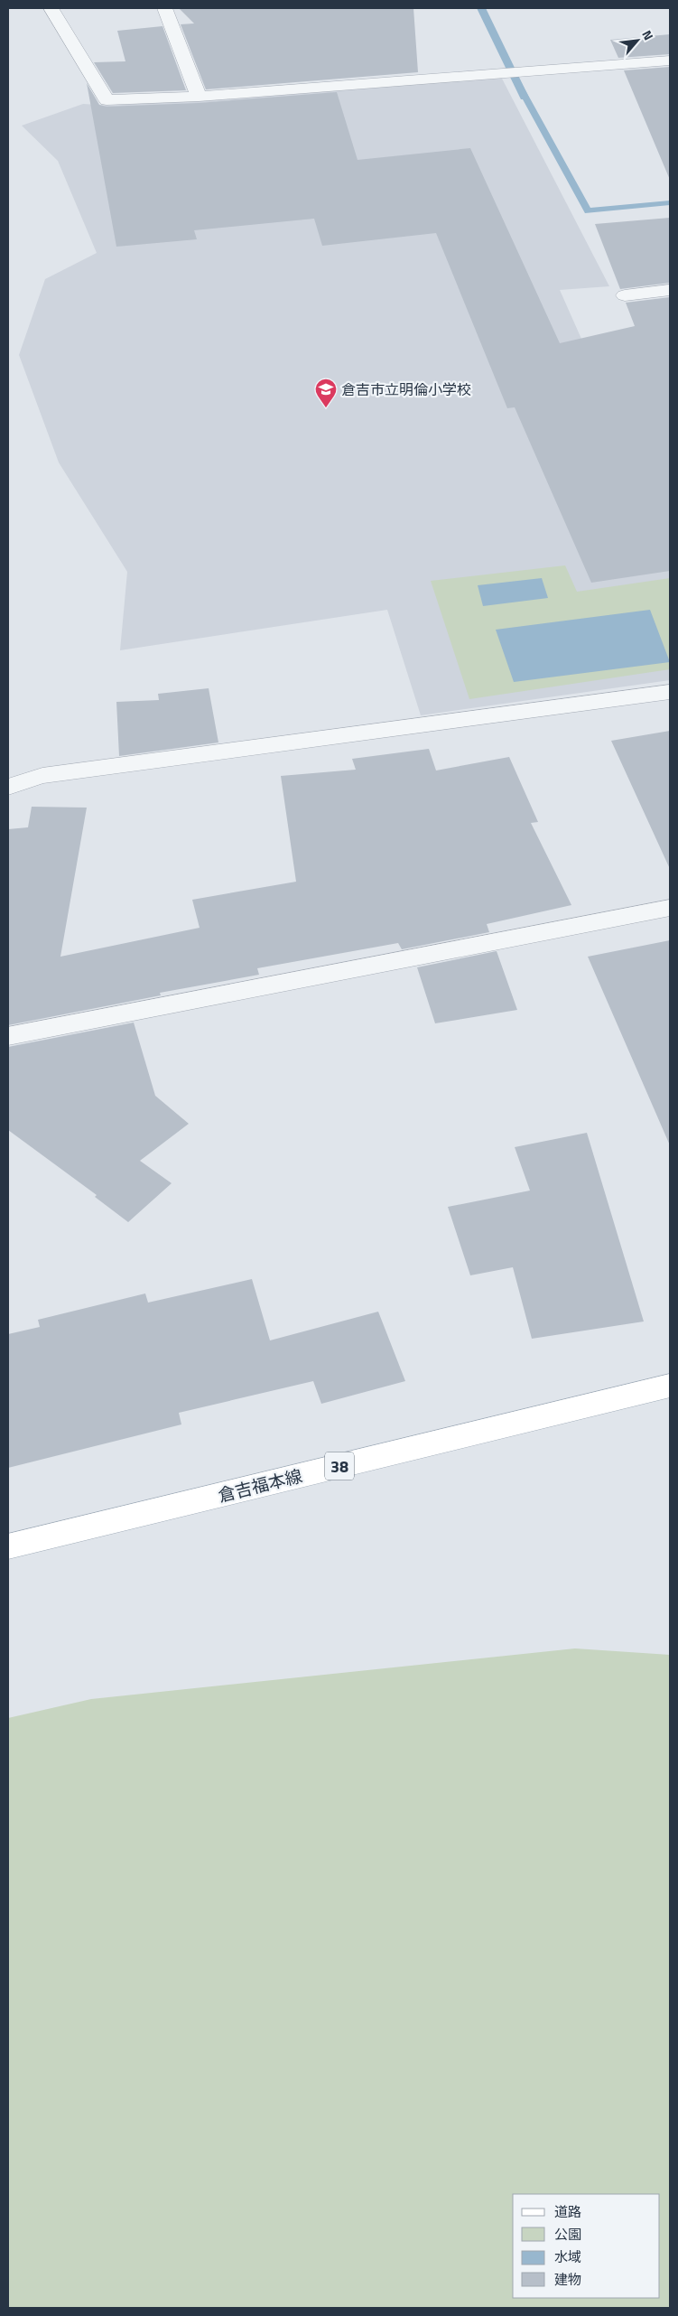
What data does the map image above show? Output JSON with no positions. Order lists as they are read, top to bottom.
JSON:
{
  "streets": {
    "main road": ["38", "倉吉福本線"]
  },
  "places": {
    "school or university": ["倉吉市立明倫小学校"]
  },
  "legend": [
    "道路",
    "公園",
    "水域",
    "建物"
  ],
  "north": "top right"
}
